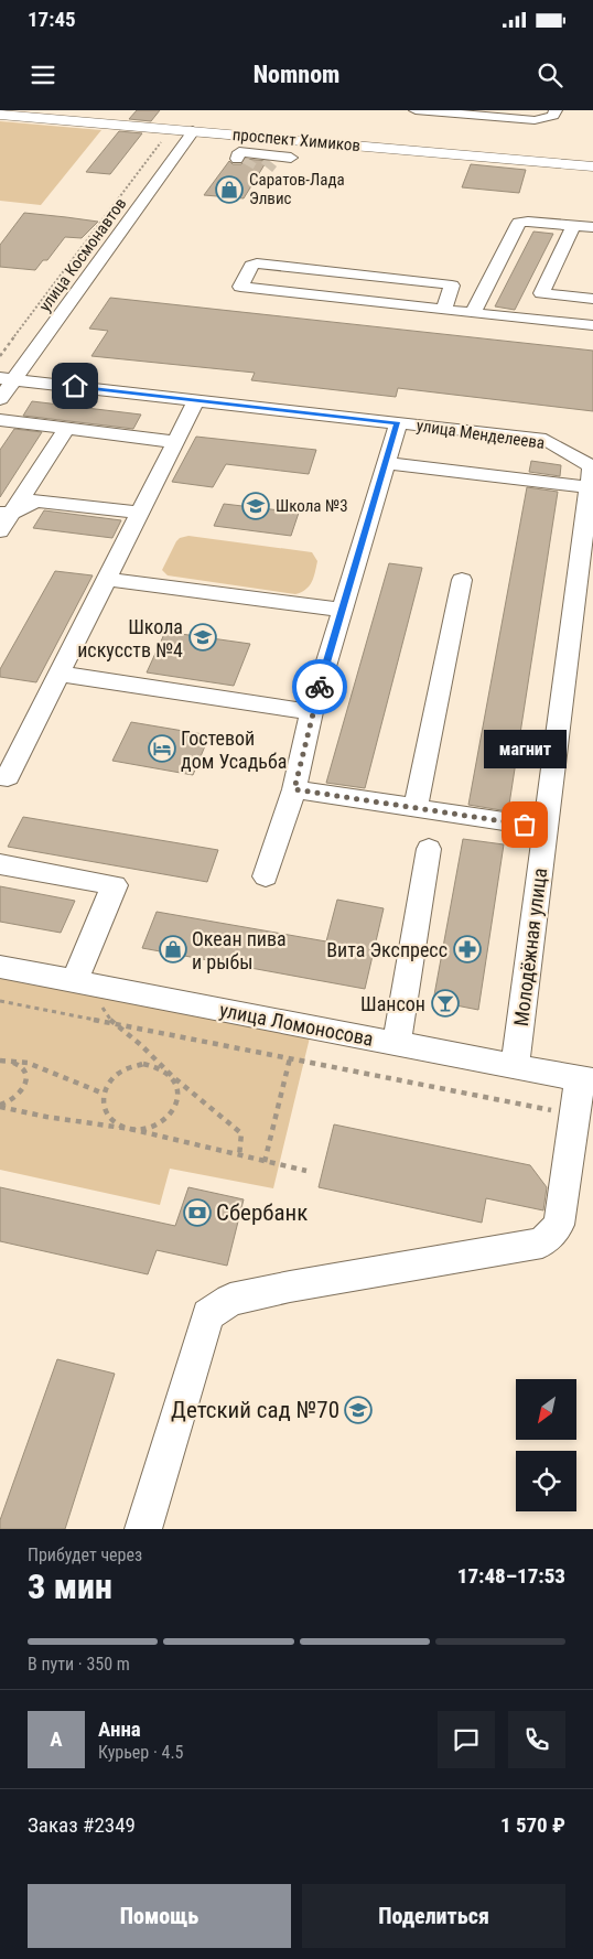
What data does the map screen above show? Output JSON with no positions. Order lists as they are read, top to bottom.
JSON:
{
  "streets": {
    "main road": ["проспект Химиков"],
    "street": [
      "улица Космонавтов",
      "улица Менделеева",
      "Молодёжная улица",
      "улица Ломоносова"
    ]
  },
  "crossings": [
    ["проспект Химиков", "улица Космонавтов"],
    ["улица Космонавтов", "улица Менделеева"],
    ["улица Менделеева", "Молодёжная улица"],
    ["Молодёжная улица", "улица Ломоносова"]
  ],
  "places": {
    "shop": ["Саратов-Лада Элвис", "Океан пива и рыбы"],
    "school or university": ["Школа №3", "Школа искусств №4", "Детский сад №70"],
    "hotel": ["Гостевой дом Усадьба"],
    "other": ["магнит"],
    "pharmacy": ["Вита Экспресс"],
    "bar": ["Шансон"],
    "bank": ["Сбербанк"]
  },
  "north": "bottom left",
  "page": {
    "status": "17:45",
    "header": "Nomnom",
    "bubble": "магнит",
    "heading": ["3 мин", "Прибудет через", "17:48–17:53"],
    "panel": [
      "Анна",
      "Курьер · 4.5",
      "Заказ #2349",
      "1 570 ₽"
    ],
    "bar": "В пути · 350 m",
    "round": "А",
    "buttons": ["Помощь", "Поделиться"]
  }
}
